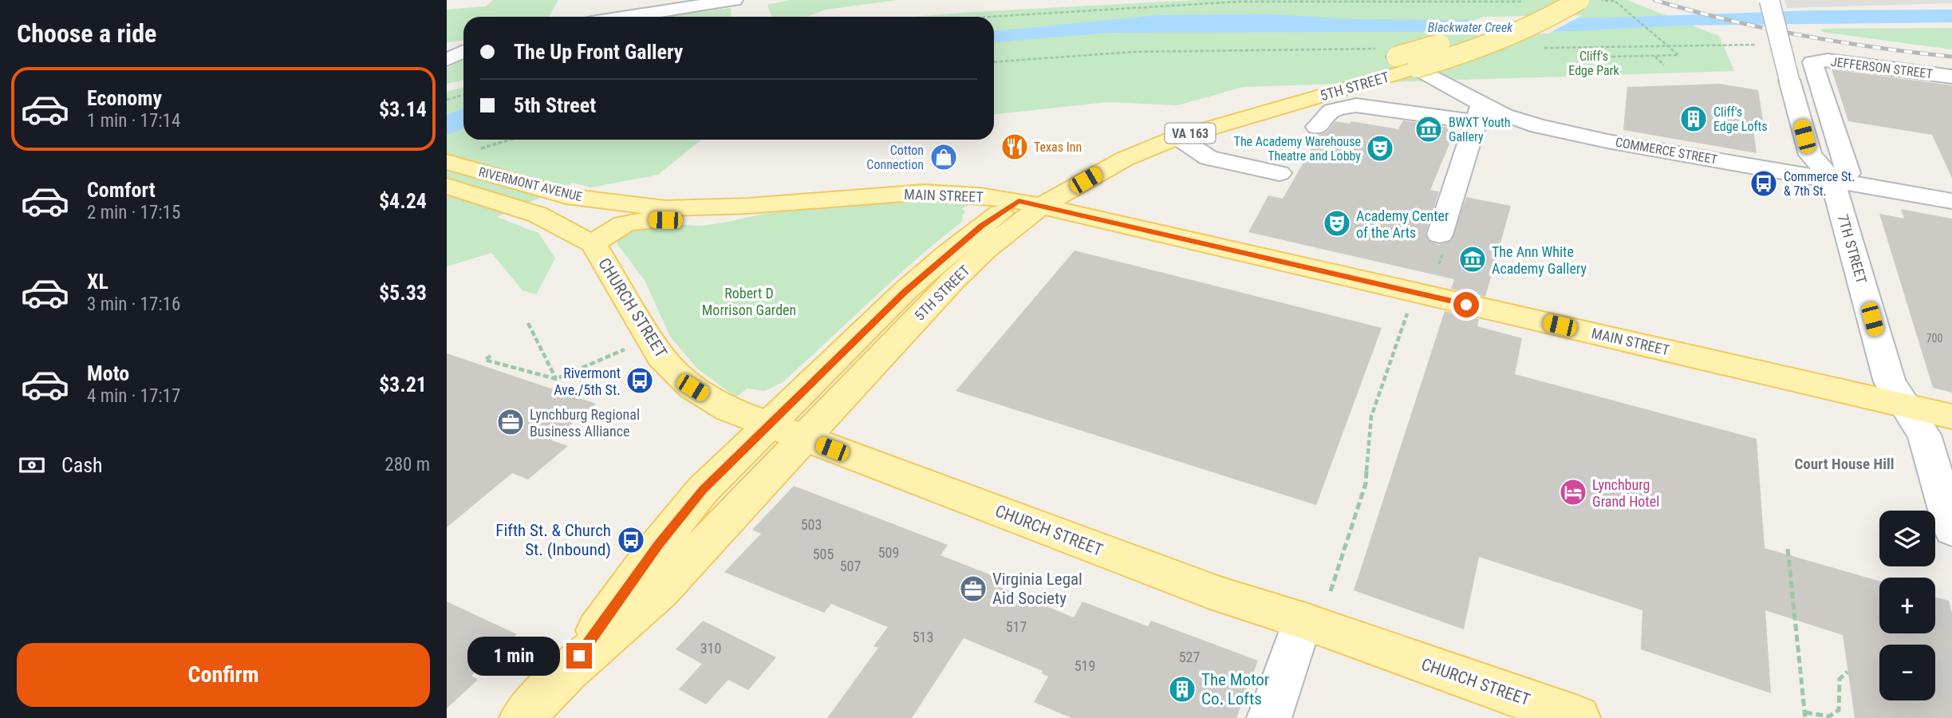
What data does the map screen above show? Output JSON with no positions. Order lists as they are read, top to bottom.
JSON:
{
  "streets": {
    "main road": [
      "5TH STREET",
      "VA 163",
      "RIVERMONT AVENUE",
      "MAIN STREET",
      "CHURCH STREET"
    ],
    "street": ["JEFFERSON STREET", "COMMERCE STREET", "7TH STREET"]
  },
  "crossings": [
    ["JEFFERSON STREET", "COMMERCE STREET"],
    ["JEFFERSON STREET", "7TH STREET"],
    ["5TH STREET", "COMMERCE STREET"],
    ["5TH STREET", "MAIN STREET"],
    ["5TH STREET", "CHURCH STREET"],
    ["COMMERCE STREET", "7TH STREET"],
    ["RIVERMONT AVENUE", "MAIN STREET"],
    ["RIVERMONT AVENUE", "CHURCH STREET"],
    ["MAIN STREET", "7TH STREET"]
  ],
  "districts": ["Court House Hill"],
  "water": ["Blackwater Creek"],
  "parks": ["Cliff's Edge Park", "Robert D Morrison Garden"],
  "places": {
    "building": ["Cliff's Edge Lofts", "The Motor Co. Lofts"],
    "museum": ["BWXT Youth Gallery", "The Ann White Academy Gallery"],
    "restaurant": ["Texas Inn"],
    "theatre": ["The Academy Warehouse Theatre and Lobby", "Academy Center of the Arts"],
    "shop": ["Cotton Connection"],
    "bus stop": ["Commerce St. & 7th St.", "Rivermont Ave./5th St.", "Fifth St. & Church St. (Inbound)"],
    "office": ["Lynchburg Regional Business Alliance", "Virginia Legal Aid Society"],
    "hotel": ["Lynchburg Grand Hotel"]
  },
  "house_numbers": [
    "700",
    "503",
    "509",
    "505",
    "507",
    "517",
    "513",
    "310",
    "527",
    "519"
  ],
  "page": {
    "heading": "Choose a ride",
    "banner": ["The Up Front Gallery", "5th Street"],
    "list": [
      {
        "name": "Economy",
        "note": "1 min · 17:14",
        "value": "$3.14"
      },
      {
        "name": "Comfort",
        "note": "2 min · 17:15",
        "value": "$4.24"
      },
      {
        "name": "XL",
        "note": "3 min · 17:16",
        "value": "$5.33"
      },
      {
        "name": "Moto",
        "note": "4 min · 17:17",
        "value": "$3.21"
      }
    ],
    "pay": ["Cash", "280 m"],
    "map_buttons": ["+", "−"],
    "buttons": "Confirm",
    "bubble": "1 min"
  }
}
